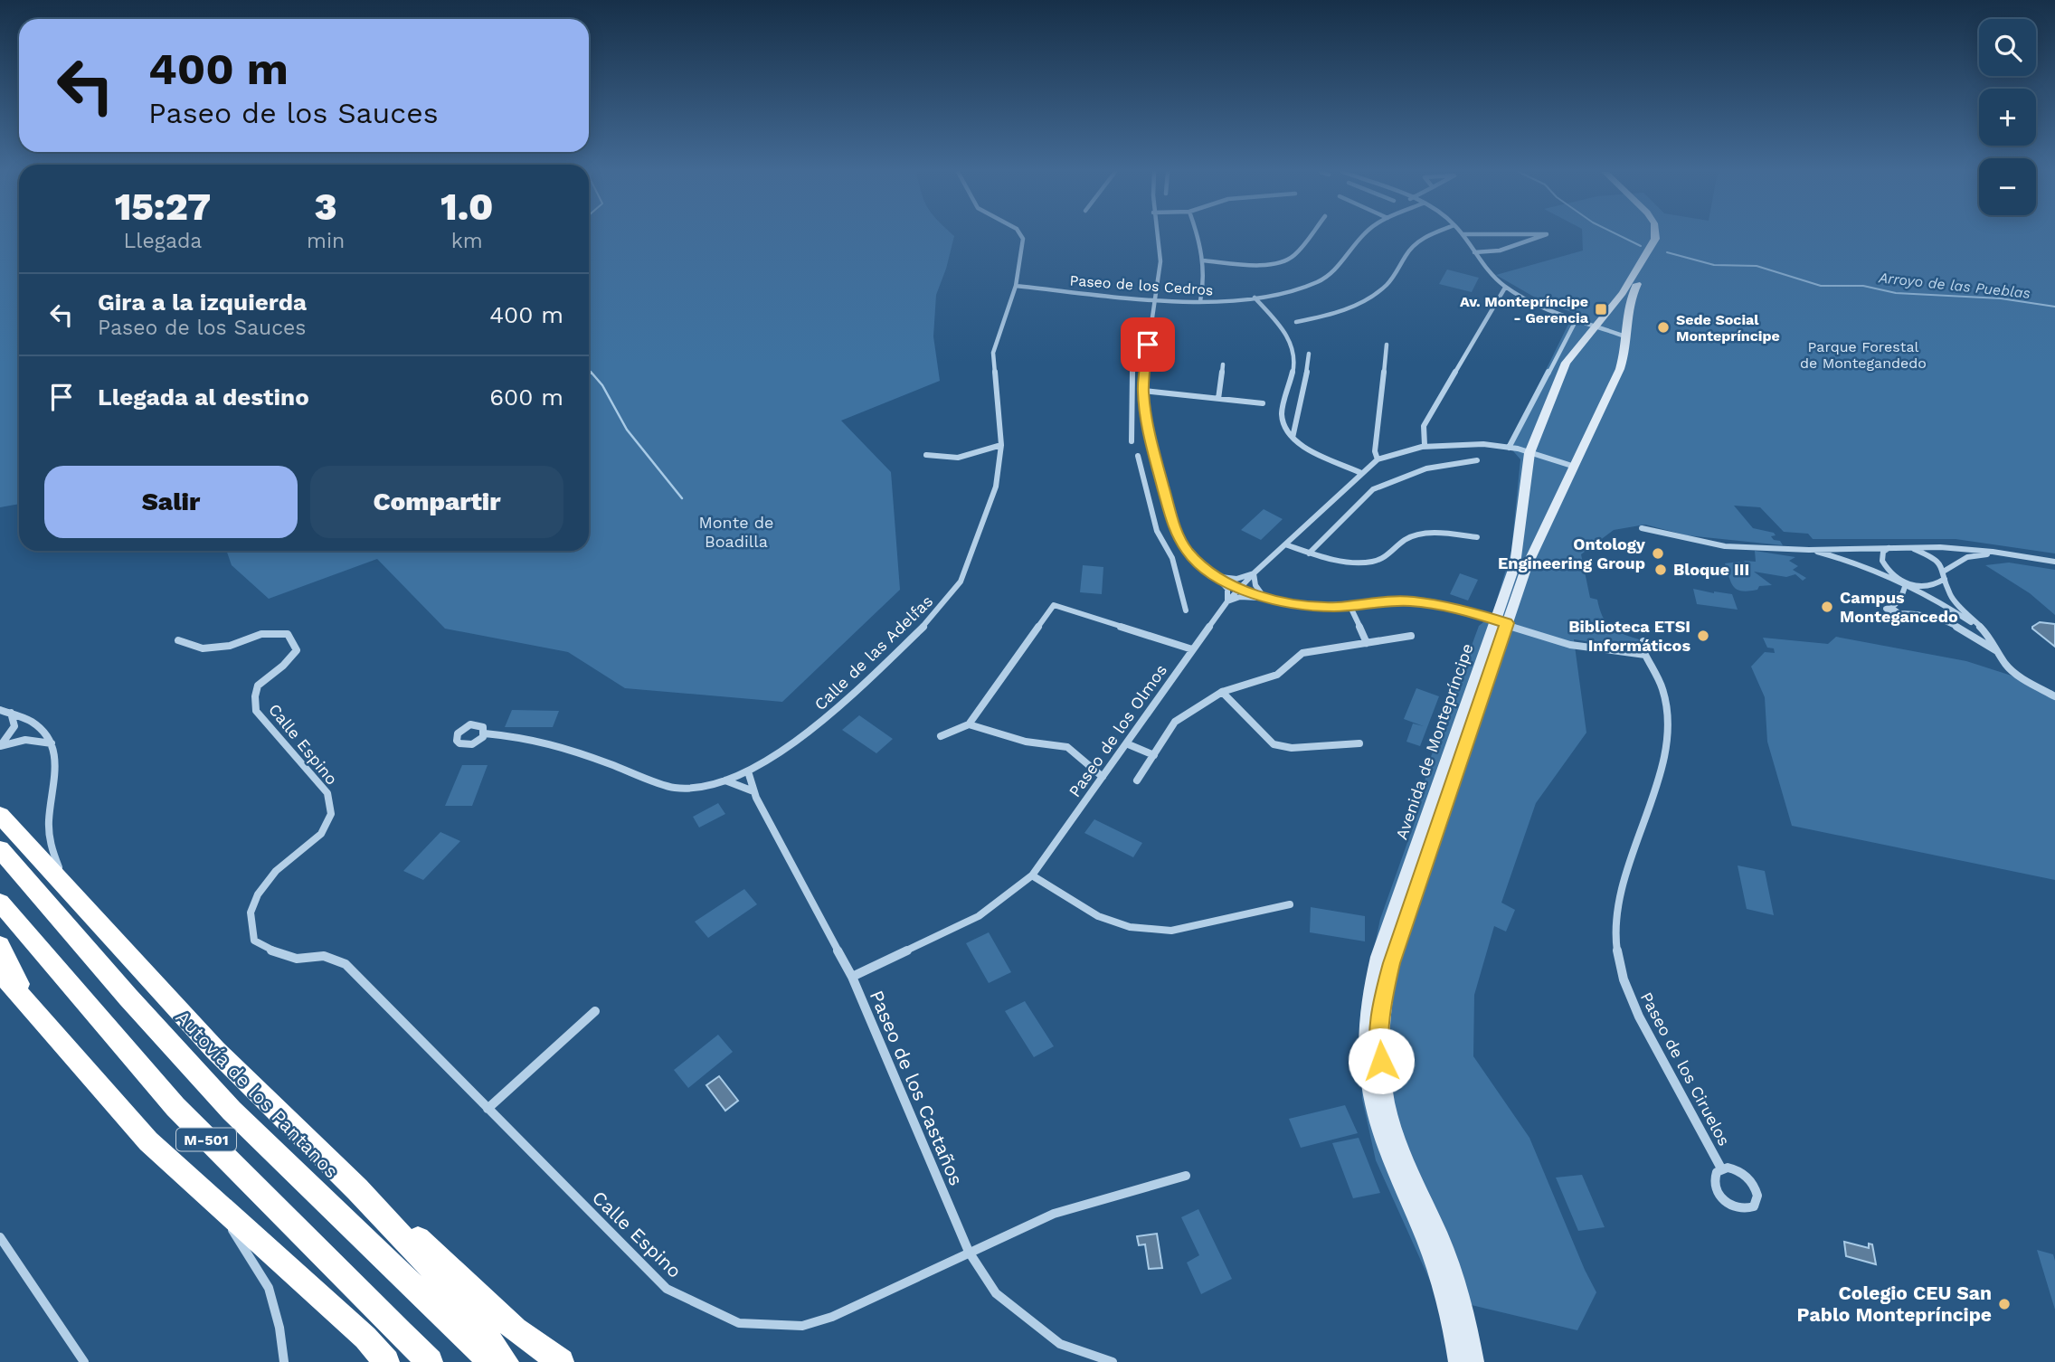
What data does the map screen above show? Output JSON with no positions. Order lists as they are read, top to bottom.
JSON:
{
  "streets": {
    "highway": ["Autovía de los Pantanos", "M-501"],
    "street": [
      "Paseo de los Cedros",
      "Calle de las Adelfas",
      "Paseo de los Olmos",
      "Avenida de Montepríncipe",
      "Calle Espino",
      "Paseo de los Ciruelos",
      "Paseo de los Castaños"
    ]
  },
  "crossings": [
    ["Paseo de los Cedros", "Calle de las Adelfas"],
    ["Calle de las Adelfas", "Paseo de los Castaños"],
    ["Paseo de los Olmos", "Avenida de Montepríncipe"],
    ["Paseo de los Olmos", "Paseo de los Castaños"],
    ["Calle Espino", "Paseo de los Castaños"]
  ],
  "water": ["Arroyo de las Pueblas"],
  "parks": ["Parque Forestal de Montegandedo", "Monte de Boadilla"],
  "places": {
    "transit": ["Av. Montepríncipe - Gerencia"],
    "other": [
      "Sede Social Montepríncipe",
      "Ontology Engineering Group",
      "Bloque III",
      "Campus Montegancedo",
      "Biblioteca ETSI Informáticos",
      "Colegio CEU San Pablo Montepríncipe"
    ]
  },
  "page": {
    "map_buttons": ["+", "−"],
    "turn": ["400 m", "Paseo de los Sauces"],
    "eta": [
      "15:27",
      "Llegada",
      "3",
      "min",
      "1.0",
      "km"
    ],
    "list": [
      {
        "name": "Gira a la izquierda",
        "note": "Paseo de los Sauces",
        "value": "400 m"
      },
      {
        "name": "Llegada al destino",
        "value": "600 m"
      }
    ],
    "buttons": ["Salir", "Compartir"]
  }
}
